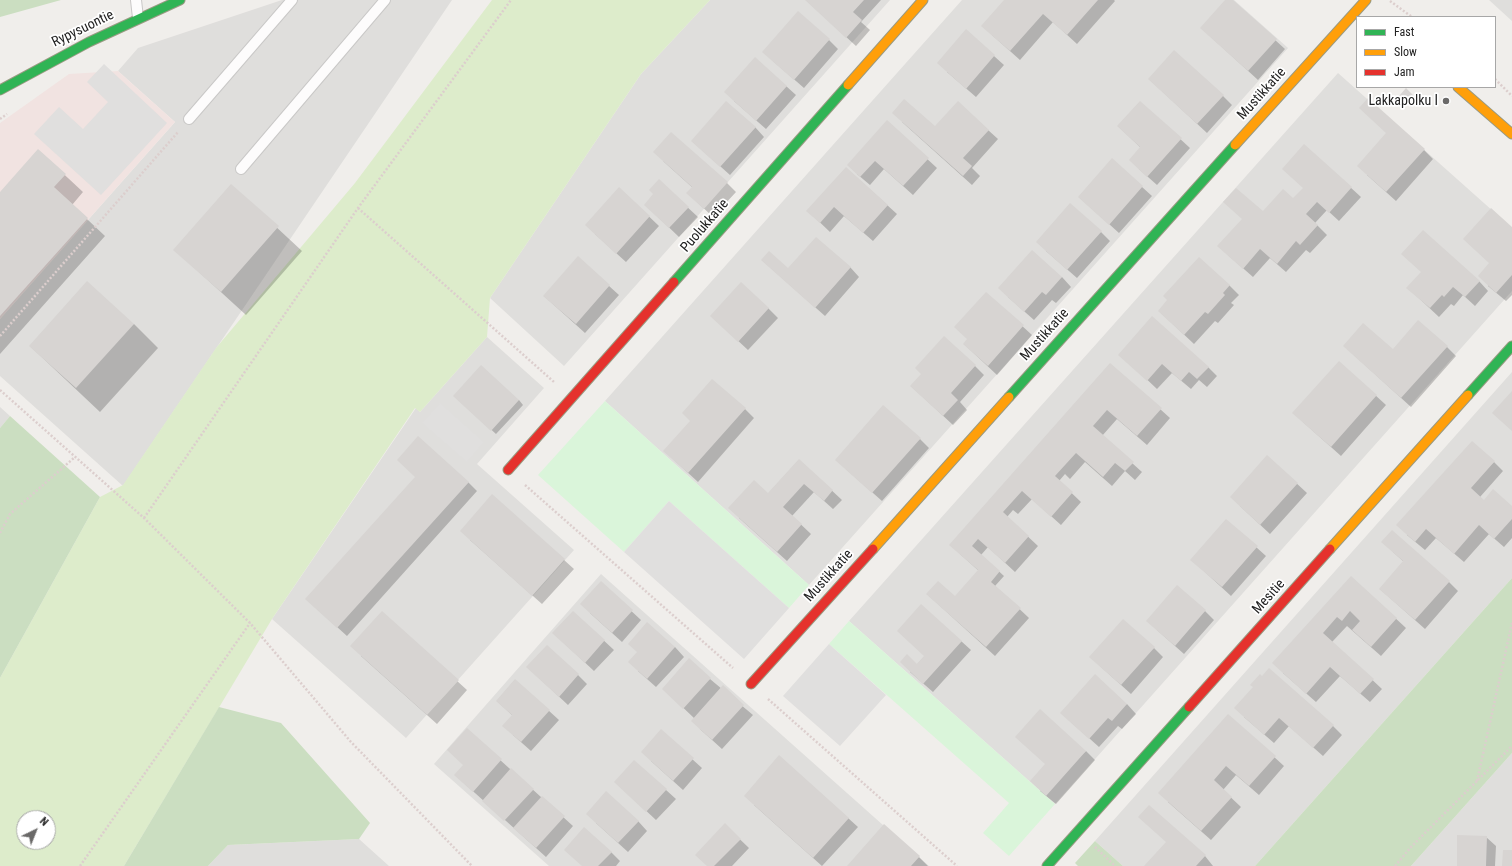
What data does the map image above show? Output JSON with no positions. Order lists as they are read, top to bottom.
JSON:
{
  "streets": {
    "street": [
      "Rypysuontie",
      "Mustikkatie",
      "Puolukkatie",
      "Mesitie"
    ]
  },
  "places": ["Lakkapolku I"],
  "legend": ["Fast", "Slow", "Jam"],
  "north": "top right"
}
